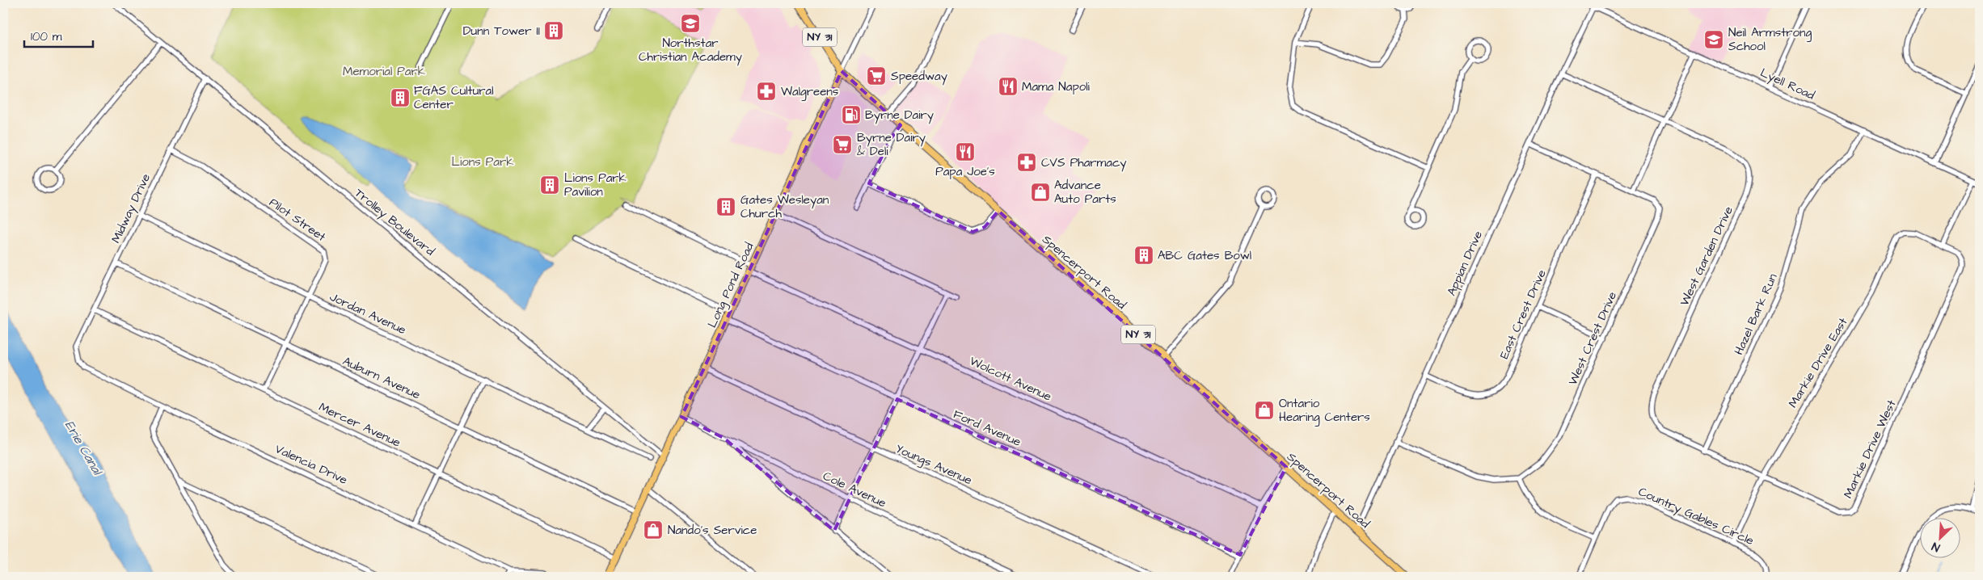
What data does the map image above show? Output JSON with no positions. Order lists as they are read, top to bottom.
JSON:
{
  "streets": {
    "main road": ["NY 31", "Spencerport Road", "Long Pond Road"],
    "street": [
      "Lyell Road",
      "Midway Drive",
      "Pilot Street",
      "Trolley Boulevard",
      "West Garden Drive",
      "Appian Drive",
      "Jordan Avenue",
      "East Crest Drive",
      "Hazel Bark Run",
      "West Crest Drive",
      "Markie Drive East",
      "Auburn Avenue",
      "Wolcott Avenue",
      "Mercer Avenue",
      "Ford Avenue",
      "Markie Drive West",
      "Valencia Drive",
      "Youngs Avenue",
      "Cole Avenue",
      "Country Gables Circle"
    ]
  },
  "crossings": [
    ["Lyell Road", "Appian Drive"],
    ["Lyell Road", "Hazel Bark Run"],
    ["Midway Drive", "Pilot Street"],
    ["Midway Drive", "Trolley Boulevard"],
    ["Midway Drive", "Jordan Avenue"],
    ["Midway Drive", "Auburn Avenue"],
    ["Midway Drive", "Mercer Avenue"],
    ["Midway Drive", "Valencia Drive"],
    ["Pilot Street", "Jordan Avenue"],
    ["Pilot Street", "Auburn Avenue"],
    ["Pilot Street", "Mercer Avenue"],
    ["Trolley Boulevard", "Long Pond Road"],
    ["West Garden Drive", "Appian Drive"],
    ["West Garden Drive", "Markie Drive West"],
    ["Appian Drive", "Spencerport Road"],
    ["Appian Drive", "East Crest Drive"],
    ["Appian Drive", "West Crest Drive"],
    ["Spencerport Road", "Long Pond Road"],
    ["Long Pond Road", "Auburn Avenue"],
    ["Long Pond Road", "Wolcott Avenue"],
    ["Long Pond Road", "Mercer Avenue"],
    ["Long Pond Road", "Ford Avenue"],
    ["Long Pond Road", "Youngs Avenue"],
    ["Long Pond Road", "Cole Avenue"],
    ["East Crest Drive", "West Crest Drive"],
    ["Hazel Bark Run", "Markie Drive West"],
    ["Markie Drive East", "Markie Drive West"],
    ["Markie Drive East", "Country Gables Circle"]
  ],
  "water": ["Erie Canal"],
  "parks": ["Memorial Park", "Lions Park"],
  "places": {
    "school or university": ["Northstar Christian Academy", "Neil Armstrong School"],
    "building": [
      "Dunn Tower II",
      "FGAS Cultural Center",
      "Lions Park Pavilion",
      "Gates Wesleyan Church",
      "ABC Gates Bowl"
    ],
    "supermarket": ["Speedway", "Byrne Dairy & Deli"],
    "restaurant": ["Mama Napoli", "Papa Joe's"],
    "pharmacy": ["Walgreens", "CVS Pharmacy"],
    "fuel station": ["Byrne Dairy"],
    "shop": ["Advance Auto Parts", "Ontario Hearing Centers", "Nando's Service"]
  },
  "scale_bar": "100 m",
  "north": "bottom left"
}
